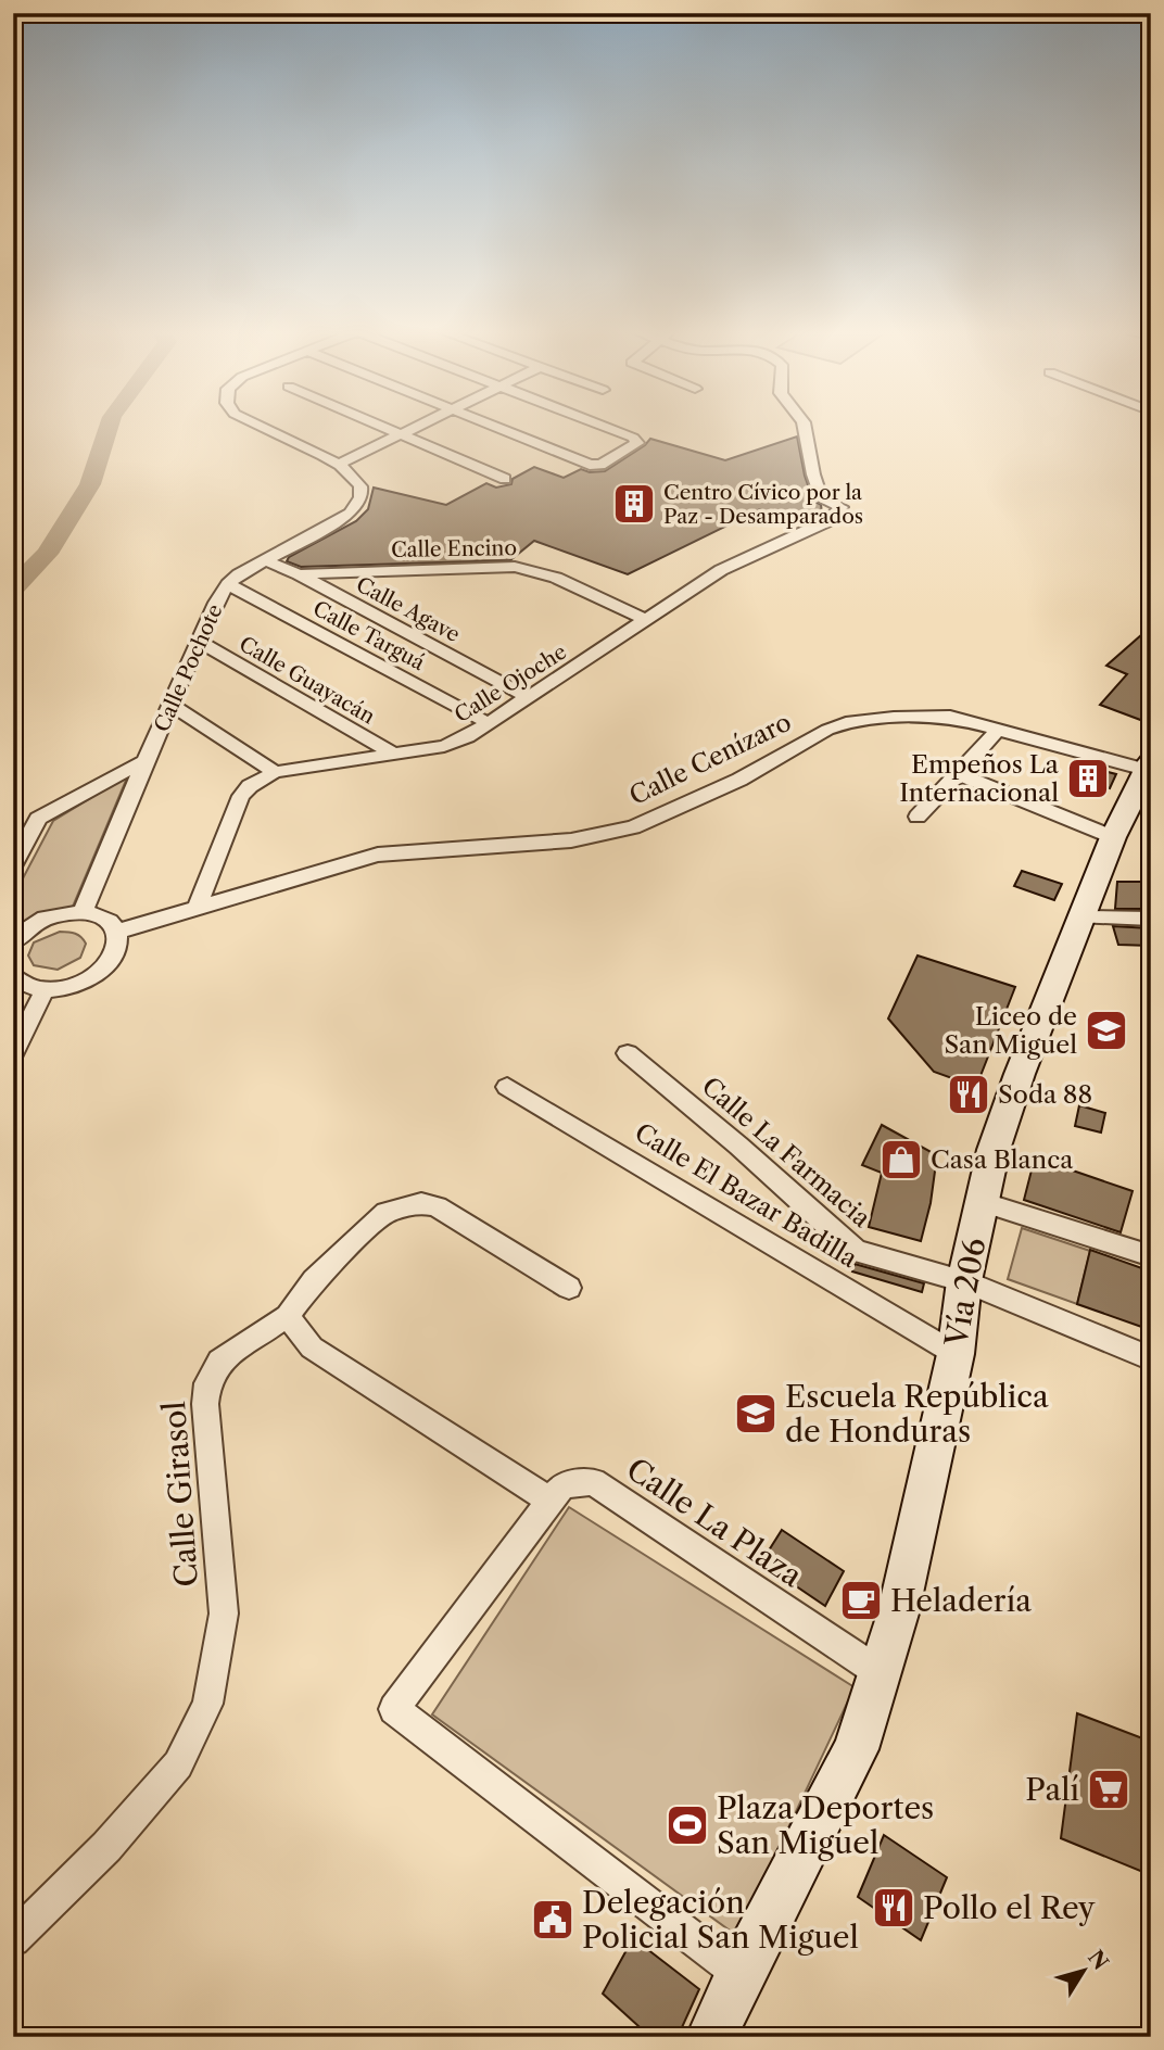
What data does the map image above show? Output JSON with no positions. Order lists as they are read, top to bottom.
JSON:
{
  "streets": {
    "main road": ["Vía 206"],
    "street": [
      "Calle Encino",
      "Calle Agave",
      "Calle Targuá",
      "Calle Pochote",
      "Calle Guayacán",
      "Calle Ojoche",
      "Calle Cenízaro",
      "Calle La Farmacia",
      "Calle El Bazar Badilla",
      "Calle Girasol",
      "Calle La Plaza"
    ]
  },
  "crossings": [
    ["Calle Encino", "Calle Agave"],
    ["Calle Encino", "Calle Ojoche"],
    ["Calle Agave", "Calle Pochote"],
    ["Calle Agave", "Calle Ojoche"],
    ["Calle Targuá", "Calle Pochote"],
    ["Calle Targuá", "Calle Ojoche"],
    ["Calle Pochote", "Calle Guayacán"],
    ["Calle Guayacán", "Calle Ojoche"],
    ["Calle Ojoche", "Calle Cenízaro"],
    ["Calle Cenízaro", "Vía 206"],
    ["Calle La Farmacia", "Vía 206"],
    ["Calle El Bazar Badilla", "Vía 206"],
    ["Vía 206", "Calle La Plaza"]
  ],
  "places": {
    "building": ["Centro Cívico por la Paz - Desamparados", "Empeños La Internacional"],
    "school or university": ["Liceo de San Miguel", "Escuela República de Honduras"],
    "restaurant": ["Soda 88", "Pollo el Rey"],
    "shop": ["Casa Blanca"],
    "cafe": ["Heladería"],
    "supermarket": ["Palí"],
    "sports": ["Plaza Deportes San Miguel"],
    "public building": ["Delegación Policial San Miguel"]
  },
  "north": "top right"
}
